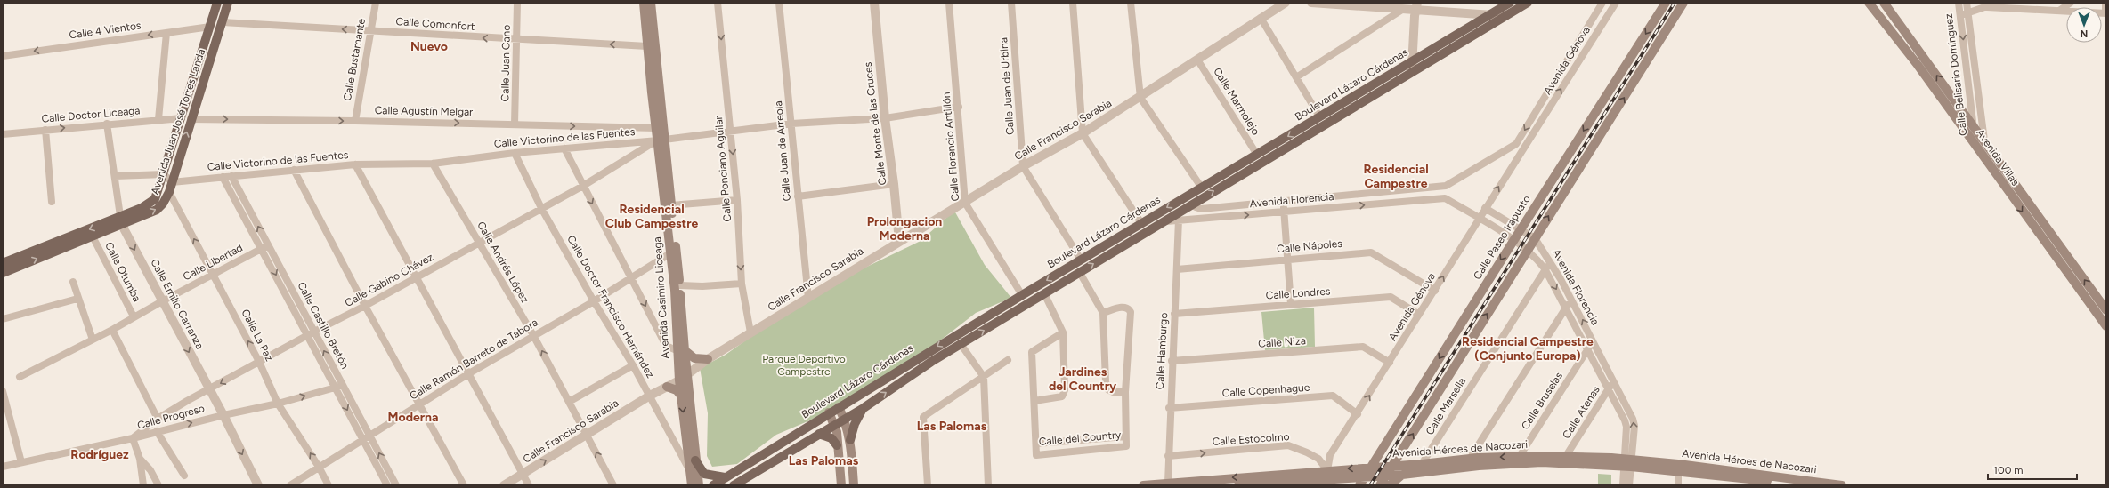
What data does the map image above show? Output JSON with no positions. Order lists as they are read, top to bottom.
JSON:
{
  "streets": {
    "main road": [
      "Boulevard Lázaro Cárdenas",
      "Avenida Juan José Torres Landa",
      "Avenida Villas",
      "Calle Paseo Irapuato",
      "Avenida Casimiro Liceaga",
      "Avenida Héroes de Nacozari"
    ],
    "street": [
      "Calle Comonfort",
      "Calle 4 Vientos",
      "Calle Bustamante",
      "Avenida Génova",
      "Calle Juan Cano",
      "Calle Belisario Domínguez",
      "Calle Juan de Urbina",
      "Calle Marmolejo",
      "Calle Agustín Melgar",
      "Calle Doctor Liceaga",
      "Calle Monte de las Cruces",
      "Calle Francisco Sarabia",
      "Calle Victorino de las Fuentes",
      "Calle Florencio Antillón",
      "Calle Juan de Arreola",
      "Calle Ponciano Aguilar",
      "Avenida Florencia",
      "Calle Nápoles",
      "Calle Libertad",
      "Calle Andrés López",
      "Calle Otumba",
      "Calle Gabino Chávez",
      "Calle Londres",
      "Calle Emilio Carranza",
      "Calle Doctor Francisco Hernández",
      "Calle Castillo Bretón",
      "Calle La Paz",
      "Calle Niza",
      "Calle Hamburgo",
      "Calle Ramón Barreto de Tabora",
      "Calle Copenhague",
      "Calle Bruselas",
      "Calle Marsella",
      "Calle Atenas",
      "Calle Progreso",
      "Calle del Country",
      "Calle Estocolmo"
    ]
  },
  "crossings": [
    ["Calle Comonfort", "Calle Bustamante"],
    ["Calle Comonfort", "Calle Juan Cano"],
    ["Calle Comonfort", "Avenida Juan José Torres Landa"],
    ["Calle Comonfort", "Avenida Casimiro Liceaga"],
    ["Calle 4 Vientos", "Avenida Juan José Torres Landa"],
    ["Calle Bustamante", "Calle Agustín Melgar"],
    ["Avenida Génova", "Avenida Florencia"],
    ["Avenida Génova", "Calle Nápoles"],
    ["Avenida Génova", "Calle Londres"],
    ["Avenida Génova", "Calle Niza"],
    ["Avenida Génova", "Calle Copenhague"],
    ["Avenida Génova", "Calle Estocolmo"],
    ["Avenida Génova", "Avenida Héroes de Nacozari"],
    ["Calle Juan Cano", "Calle Agustín Melgar"],
    ["Calle Belisario Domínguez", "Avenida Villas"],
    ["Boulevard Lázaro Cárdenas", "Calle Juan de Urbina"],
    ["Boulevard Lázaro Cárdenas", "Calle Marmolejo"],
    ["Boulevard Lázaro Cárdenas", "Calle Florencio Antillón"],
    ["Boulevard Lázaro Cárdenas", "Avenida Florencia"],
    ["Calle Juan de Urbina", "Calle Francisco Sarabia"],
    ["Calle Marmolejo", "Calle Francisco Sarabia"],
    ["Calle Agustín Melgar", "Calle Doctor Liceaga"],
    ["Calle Agustín Melgar", "Avenida Juan José Torres Landa"],
    ["Calle Agustín Melgar", "Avenida Casimiro Liceaga"],
    ["Calle Doctor Liceaga", "Avenida Juan José Torres Landa"],
    ["Calle Doctor Liceaga", "Calle Emilio Carranza"],
    ["Avenida Juan José Torres Landa", "Calle Victorino de las Fuentes"],
    ["Avenida Juan José Torres Landa", "Calle Otumba"],
    ["Avenida Juan José Torres Landa", "Calle Emilio Carranza"],
    ["Avenida Juan José Torres Landa", "Calle La Paz"],
    ["Calle Monte de las Cruces", "Calle Francisco Sarabia"],
    ["Calle Monte de las Cruces", "Calle Victorino de las Fuentes"],
    ["Calle Francisco Sarabia", "Calle Florencio Antillón"],
    ["Calle Francisco Sarabia", "Calle Juan de Arreola"],
    ["Calle Francisco Sarabia", "Calle Ponciano Aguilar"],
    ["Calle Francisco Sarabia", "Calle Andrés López"],
    ["Calle Francisco Sarabia", "Avenida Casimiro Liceaga"],
    ["Calle Francisco Sarabia", "Calle Doctor Francisco Hernández"],
    ["Calle Victorino de las Fuentes", "Calle Florencio Antillón"],
    ["Calle Victorino de las Fuentes", "Calle Juan de Arreola"],
    ["Calle Victorino de las Fuentes", "Calle Ponciano Aguilar"],
    ["Calle Victorino de las Fuentes", "Calle Andrés López"],
    ["Calle Victorino de las Fuentes", "Calle Gabino Chávez"],
    ["Calle Victorino de las Fuentes", "Avenida Casimiro Liceaga"],
    ["Calle Victorino de las Fuentes", "Calle Doctor Francisco Hernández"],
    ["Calle Victorino de las Fuentes", "Calle Castillo Bretón"],
    ["Avenida Florencia", "Calle Paseo Irapuato"],
    ["Avenida Florencia", "Calle Hamburgo"],
    ["Avenida Florencia", "Calle Bruselas"],
    ["Avenida Florencia", "Calle Marsella"],
    ["Avenida Florencia", "Calle Atenas"],
    ["Avenida Florencia", "Avenida Héroes de Nacozari"],
    ["Calle Paseo Irapuato", "Avenida Héroes de Nacozari"],
    ["Calle Nápoles", "Calle Hamburgo"],
    ["Calle Libertad", "Calle Otumba"],
    ["Calle Libertad", "Calle Emilio Carranza"],
    ["Calle Libertad", "Calle Castillo Bretón"],
    ["Calle Libertad", "Calle La Paz"],
    ["Calle Andrés López", "Calle Gabino Chávez"],
    ["Calle Andrés López", "Calle Ramón Barreto de Tabora"],
    ["Calle Gabino Chávez", "Avenida Casimiro Liceaga"],
    ["Calle Gabino Chávez", "Calle Emilio Carranza"],
    ["Calle Gabino Chávez", "Calle Doctor Francisco Hernández"],
    ["Calle Gabino Chávez", "Calle Castillo Bretón"],
    ["Calle Gabino Chávez", "Calle La Paz"],
    ["Calle Gabino Chávez", "Calle Progreso"],
    ["Calle Londres", "Calle Hamburgo"],
    ["Avenida Casimiro Liceaga", "Calle Doctor Francisco Hernández"],
    ["Avenida Casimiro Liceaga", "Calle Ramón Barreto de Tabora"],
    ["Calle Emilio Carranza", "Calle Progreso"],
    ["Calle Doctor Francisco Hernández", "Calle Ramón Barreto de Tabora"],
    ["Calle Castillo Bretón", "Calle Ramón Barreto de Tabora"],
    ["Calle Castillo Bretón", "Calle Progreso"],
    ["Calle La Paz", "Calle Ramón Barreto de Tabora"],
    ["Calle La Paz", "Calle Progreso"],
    ["Calle Niza", "Calle Hamburgo"],
    ["Calle Hamburgo", "Calle Copenhague"],
    ["Calle Hamburgo", "Calle Estocolmo"],
    ["Calle Hamburgo", "Avenida Héroes de Nacozari"],
    ["Calle Bruselas", "Avenida Héroes de Nacozari"],
    ["Calle Marsella", "Avenida Héroes de Nacozari"],
    ["Calle Atenas", "Avenida Héroes de Nacozari"],
    ["Calle Estocolmo", "Avenida Héroes de Nacozari"]
  ],
  "one_way": [
    "Calle Comonfort",
    "Calle 4 Vientos",
    "Calle Agustín Melgar",
    "Calle Ponciano Aguilar",
    "Calle Andrés López",
    "Calle La Paz",
    "Calle Progreso",
    "Calle Estocolmo"
  ],
  "districts": [
    "Nuevo",
    "Residencial Campestre",
    "Residencial Club Campestre",
    "Prolongacion Moderna",
    "Residencial Campestre (Conjunto Europa)",
    "Jardines del Country",
    "Moderna",
    "Las Palomas",
    "Rodríguez",
    "Las Palomas"
  ],
  "parks": ["Parque Deportivo Campestre"],
  "scale_bar": "100 m",
  "north": "bottom"
}
